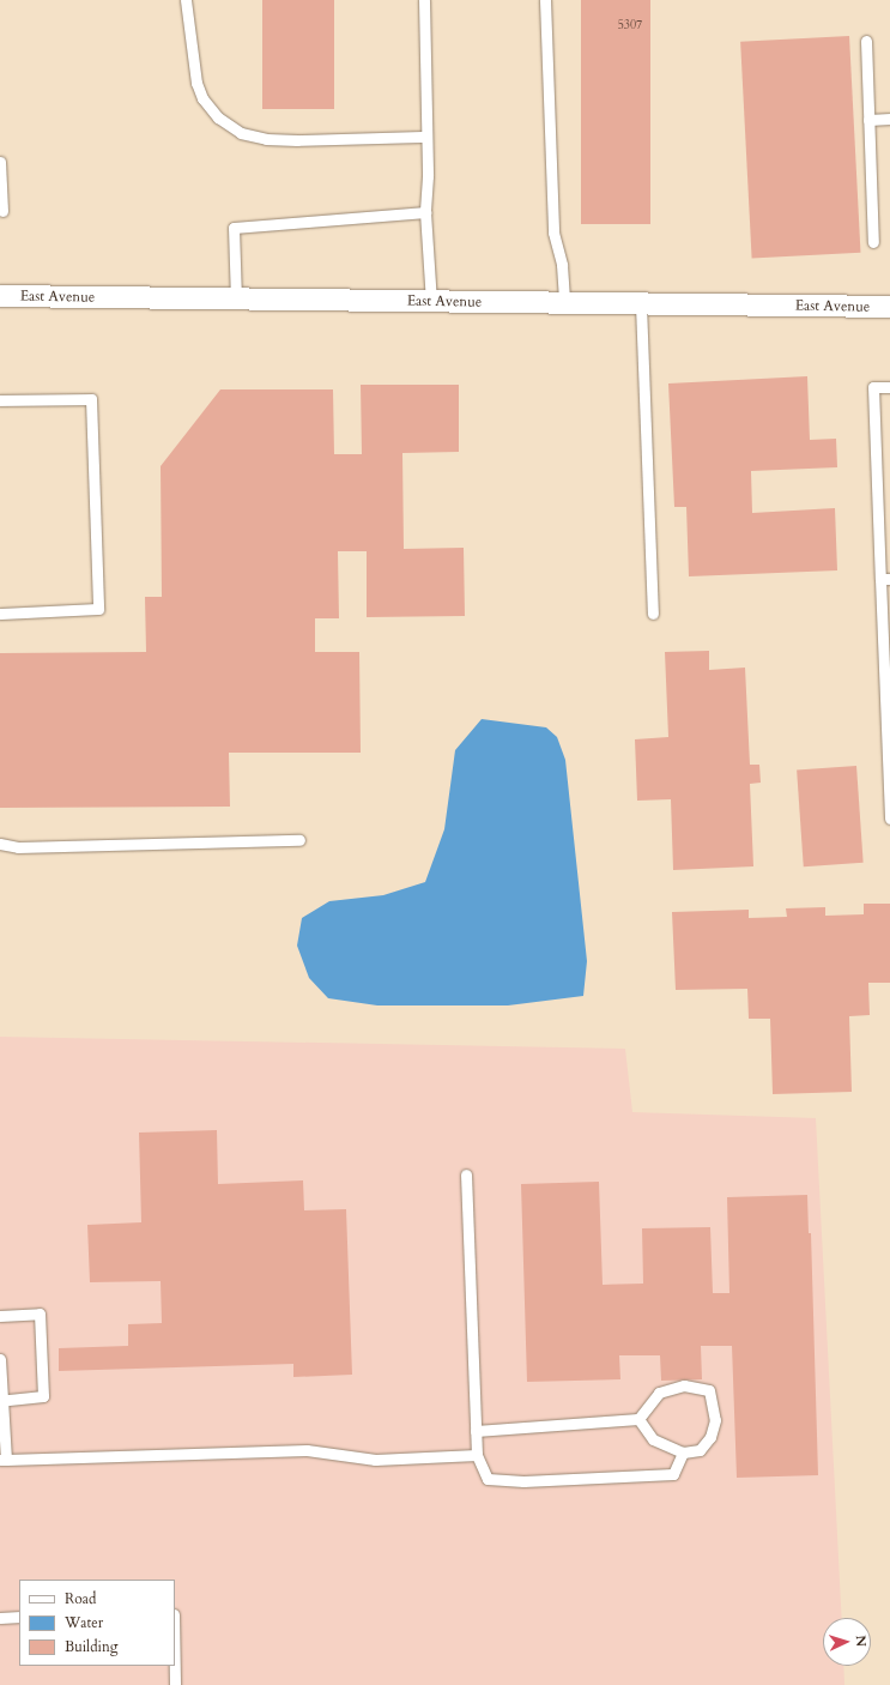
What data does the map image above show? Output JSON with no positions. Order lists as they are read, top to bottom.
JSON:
{
  "streets": {
    "street": ["East Avenue"]
  },
  "house_numbers": ["5307"],
  "legend": ["Road", "Water", "Building"],
  "north": "right"
}
